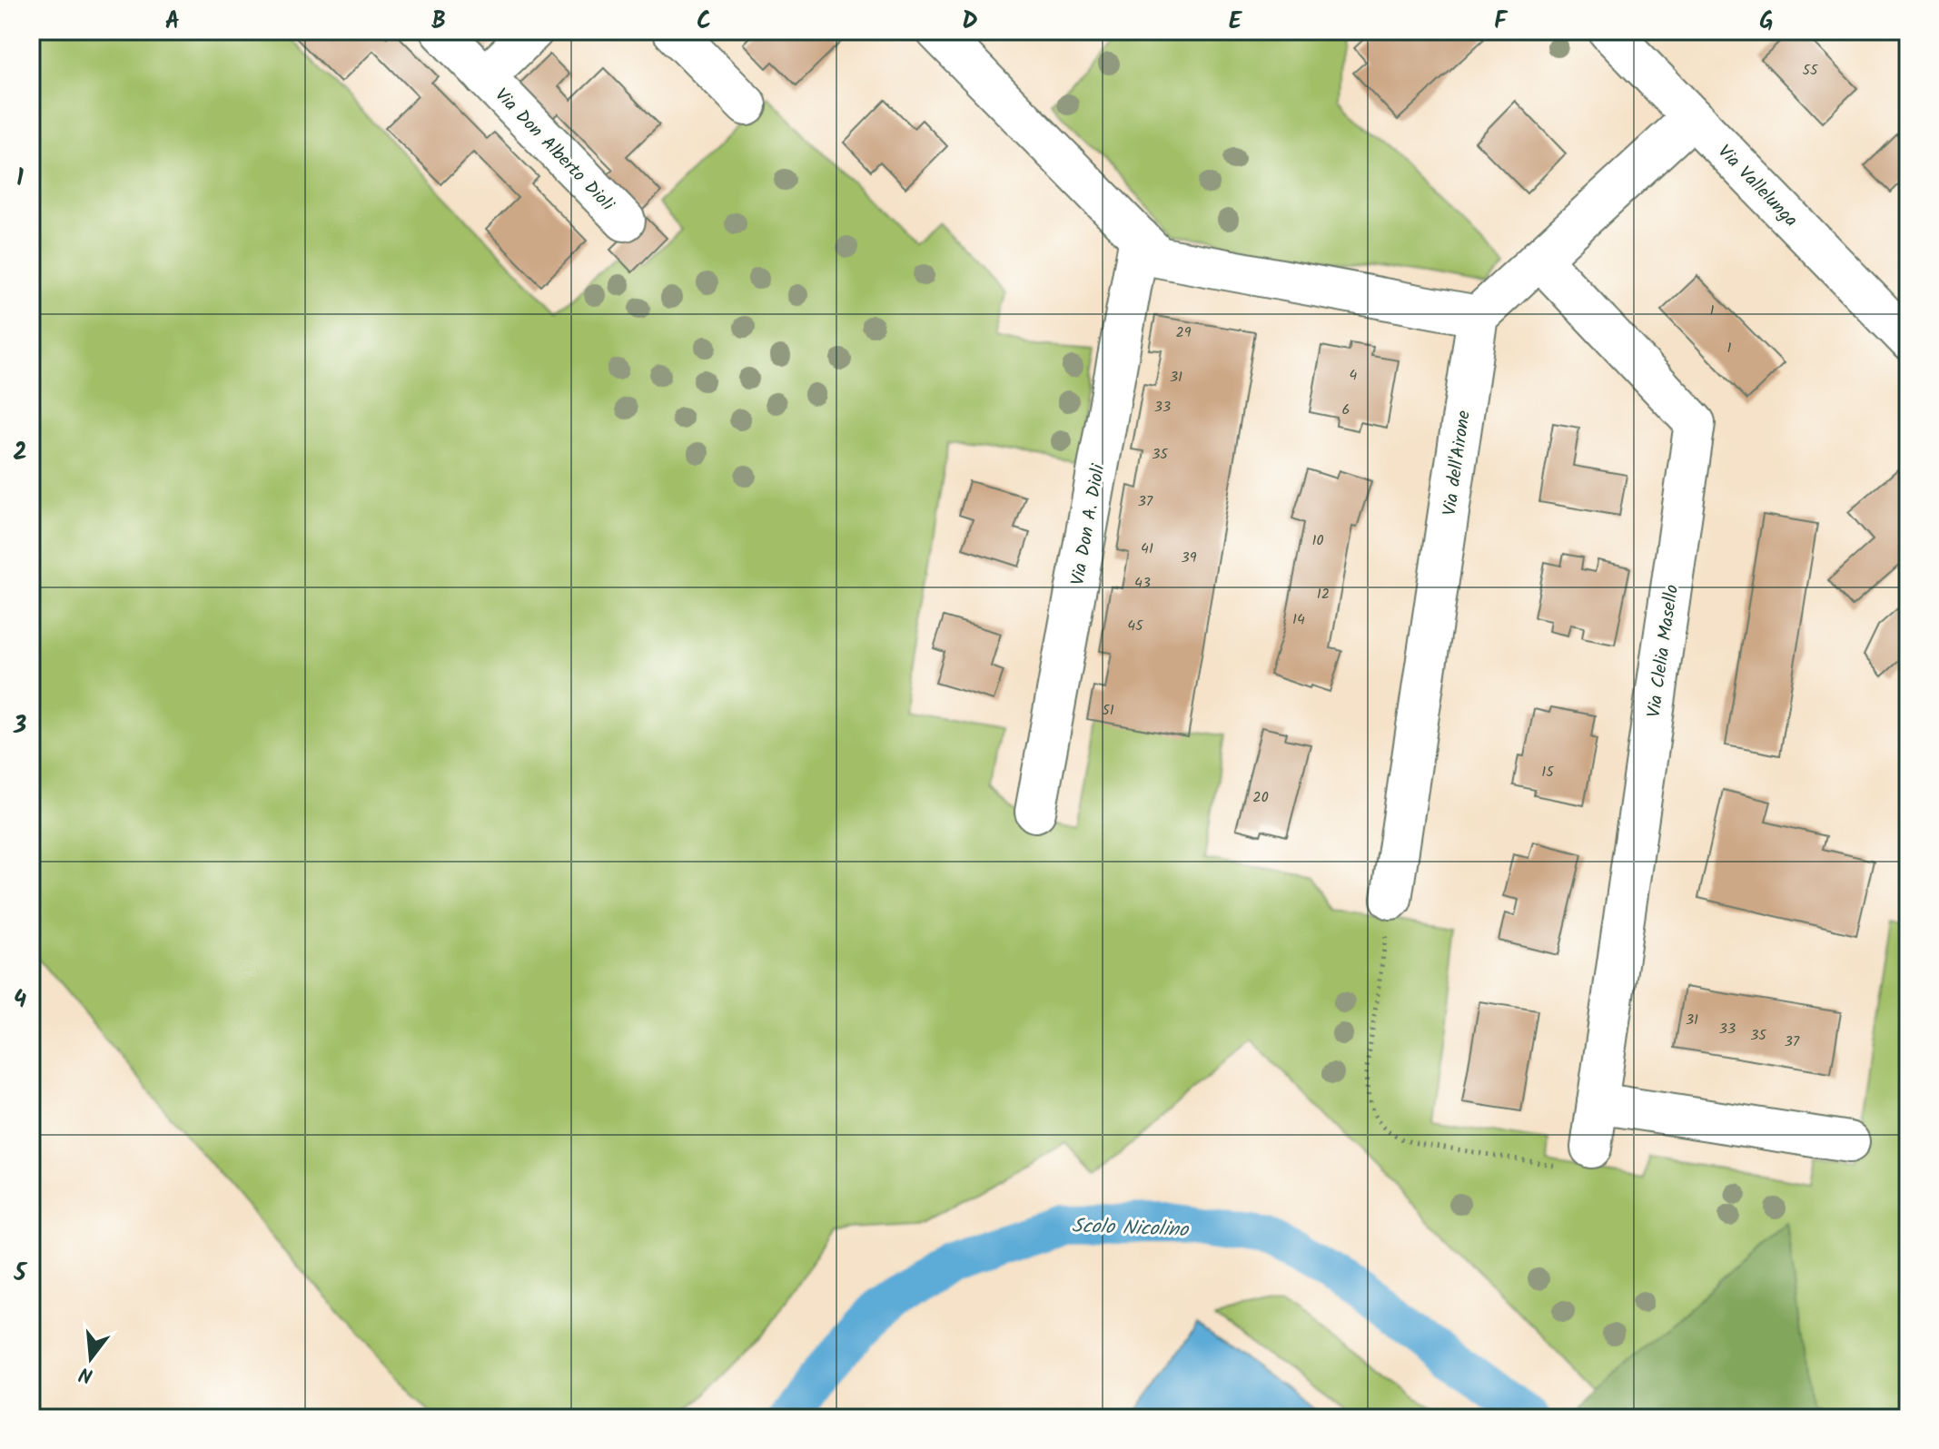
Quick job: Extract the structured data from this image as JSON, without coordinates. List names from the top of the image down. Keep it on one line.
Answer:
{"streets":{"street":["Via Don Alberto Dioli","Via Vallelunga","Via dell'Airone","Via Don A. Dioli","Via Clelia Masello"]},"water":["Scolo Nicolino"],"house_numbers":["55","1","29","1","4","31","33","6","35","37","10","41","39","43","12","14","45","51","15","20","31","33","35","37"],"north":"bottom","grid":{"columns":["A","B","C","D","E","F","G"],"rows":["1","2","3","4","5"]}}
